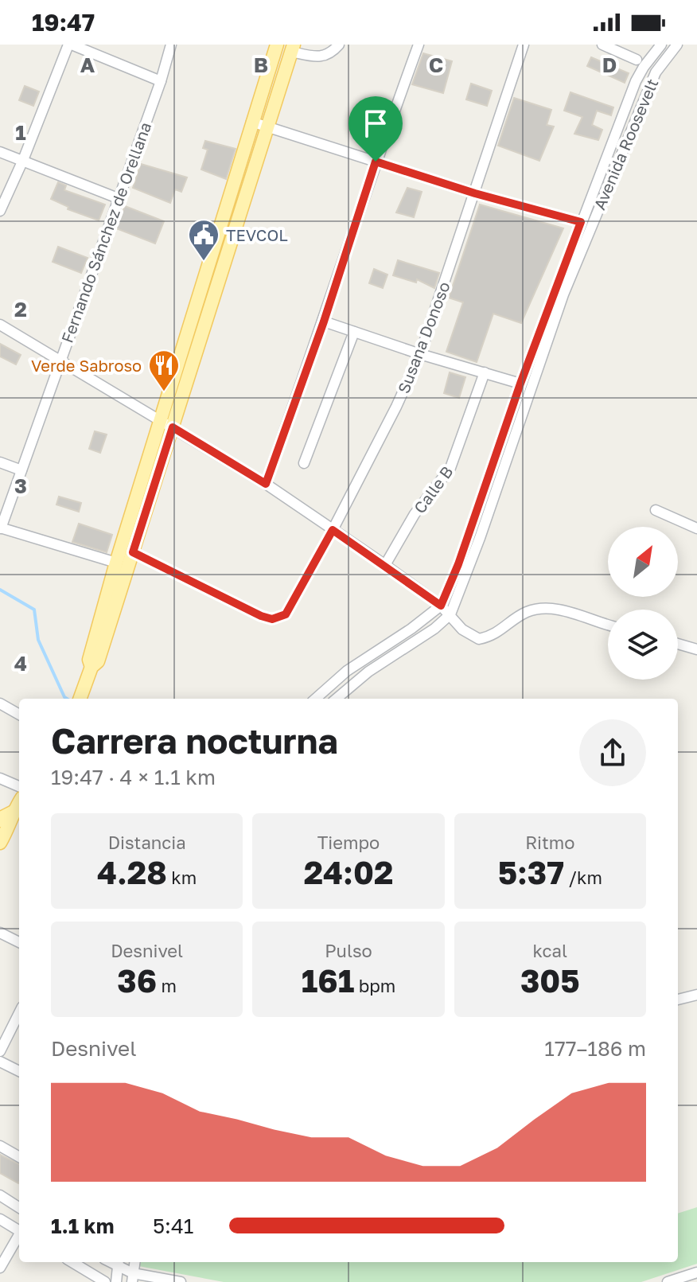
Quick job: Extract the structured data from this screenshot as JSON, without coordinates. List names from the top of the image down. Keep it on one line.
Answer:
{"streets":{"street":["Avenida Roosevelt","Fernando Sánchez de Orellana","Susana Donoso","Calle B"]},"places":{"public building":["TEVCOL"],"restaurant":["Verde Sabroso"]},"north":"top right","page":{"status":"19:47","heading":["Carrera nocturna","19:47 · 4 × 1.1 km"],"stats":[["Distancia","4.28 km"],["Tiempo","24:02"],["Ritmo","5:37 /km"],["Desnivel","36 m"],["Pulso","161 bpm"],["kcal","305"]],"chart":["Desnivel","177–186 m"],"list":[{"name":"1.1 km","note":"5:41"}]},"grid":{"columns":["A","B","C","D"],"rows":["1","2","3","4"]}}
